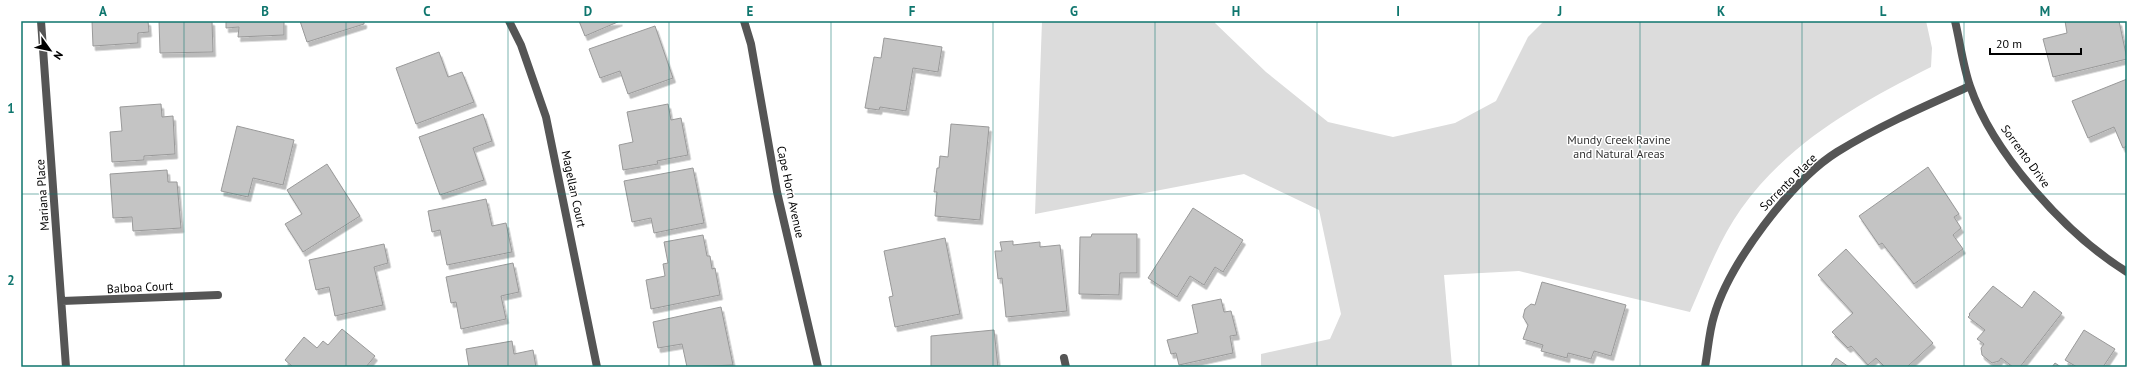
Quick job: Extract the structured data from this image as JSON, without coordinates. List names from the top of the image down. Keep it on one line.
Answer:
{"streets":{"street":["Sorrento Drive","Sorrento Place","Magellan Court","Cape Horn Avenue","Mariana Place","Balboa Court"]},"crossings":[["Sorrento Drive","Sorrento Place"],["Mariana Place","Balboa Court"]],"parks":["Mundy Creek Ravine and Natural Areas"],"scale_bar":"20 m","north":"bottom right","grid":{"columns":["A","B","C","D","E","F","G","H","I","J","K","L","M"],"rows":["1","2"]}}
